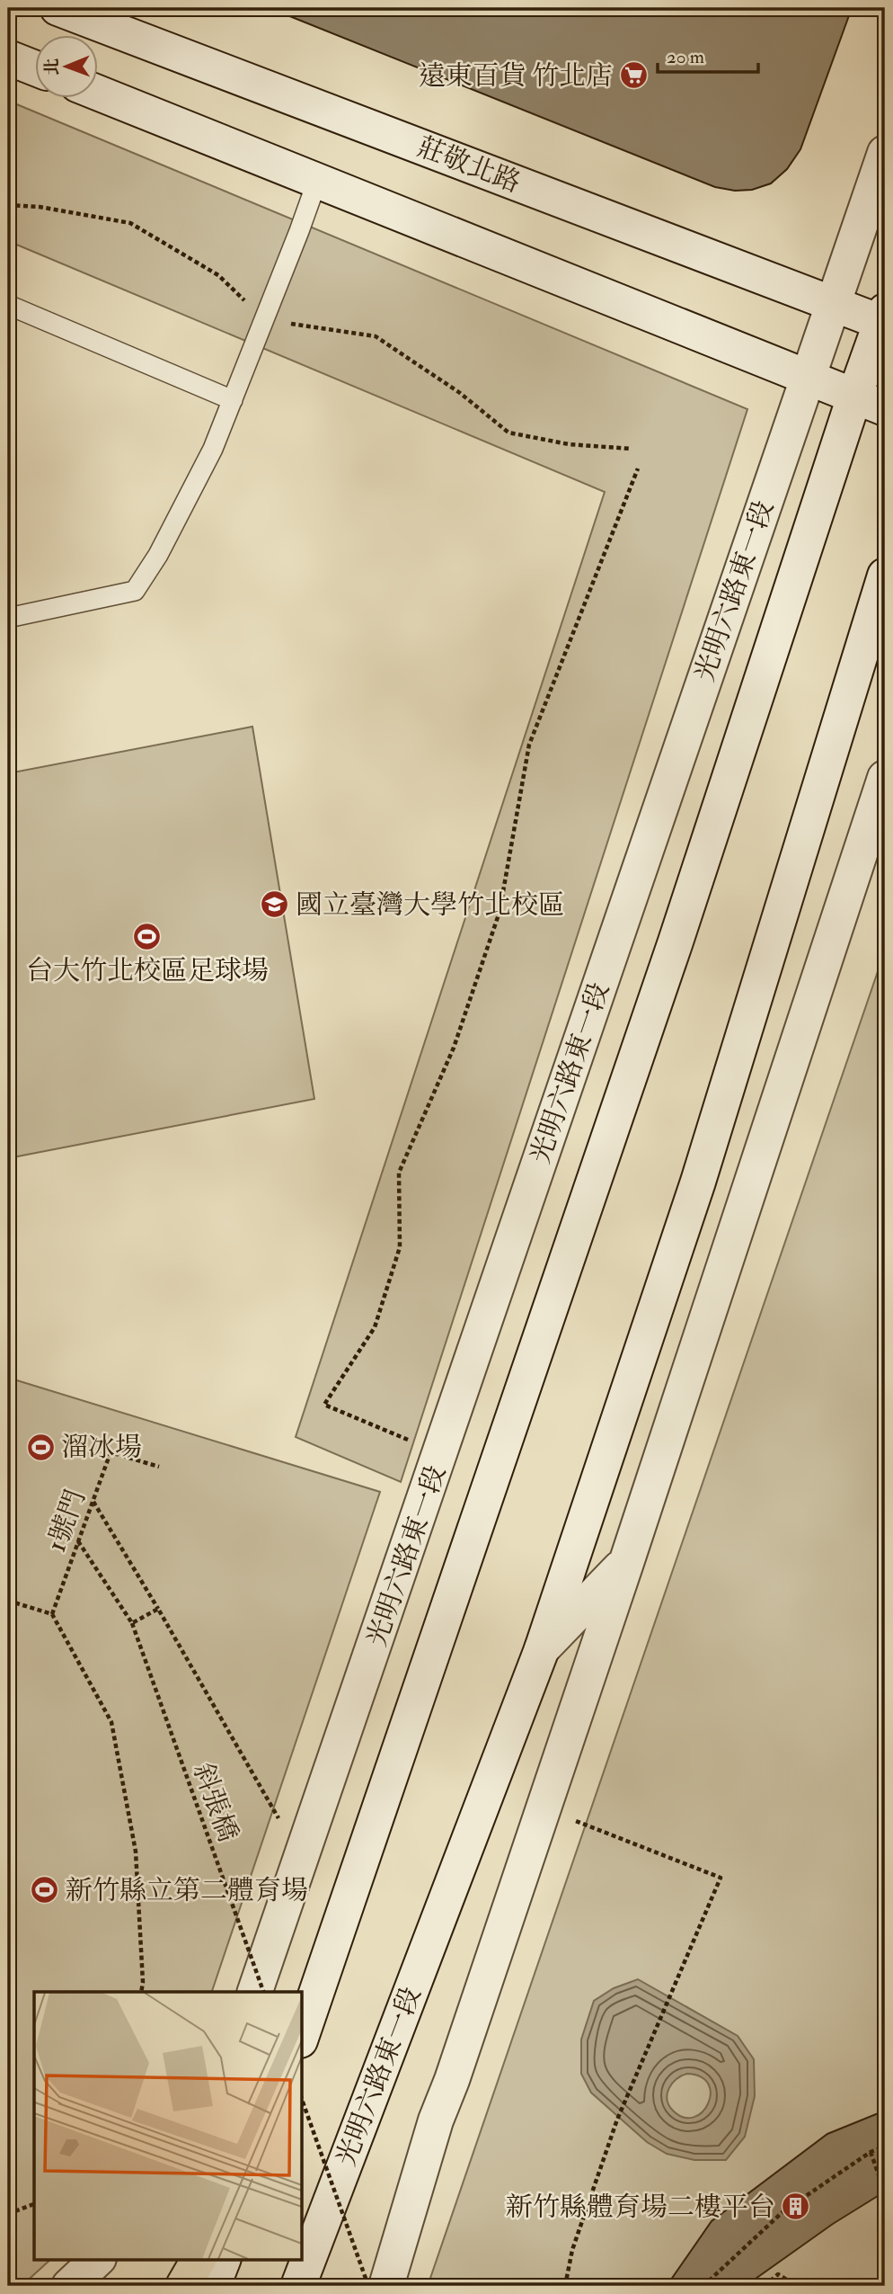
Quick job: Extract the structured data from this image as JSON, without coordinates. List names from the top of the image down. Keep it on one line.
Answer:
{"streets":{"street":["莊敬北路","光明六路東一段"],"path":["1號門","斜張橋"]},"crossings":[["莊敬北路","光明六路東一段"],["1號門","斜張橋"]],"places":{"supermarket":["遠東百貨 竹北店"],"school or university":["國立臺灣大學竹北校區"],"sports":["台大竹北校區足球場","溜冰場","新竹縣立第二體育場"],"building":["新竹縣體育場二樓平台"]},"scale_bar":"20 m","north":"left"}
